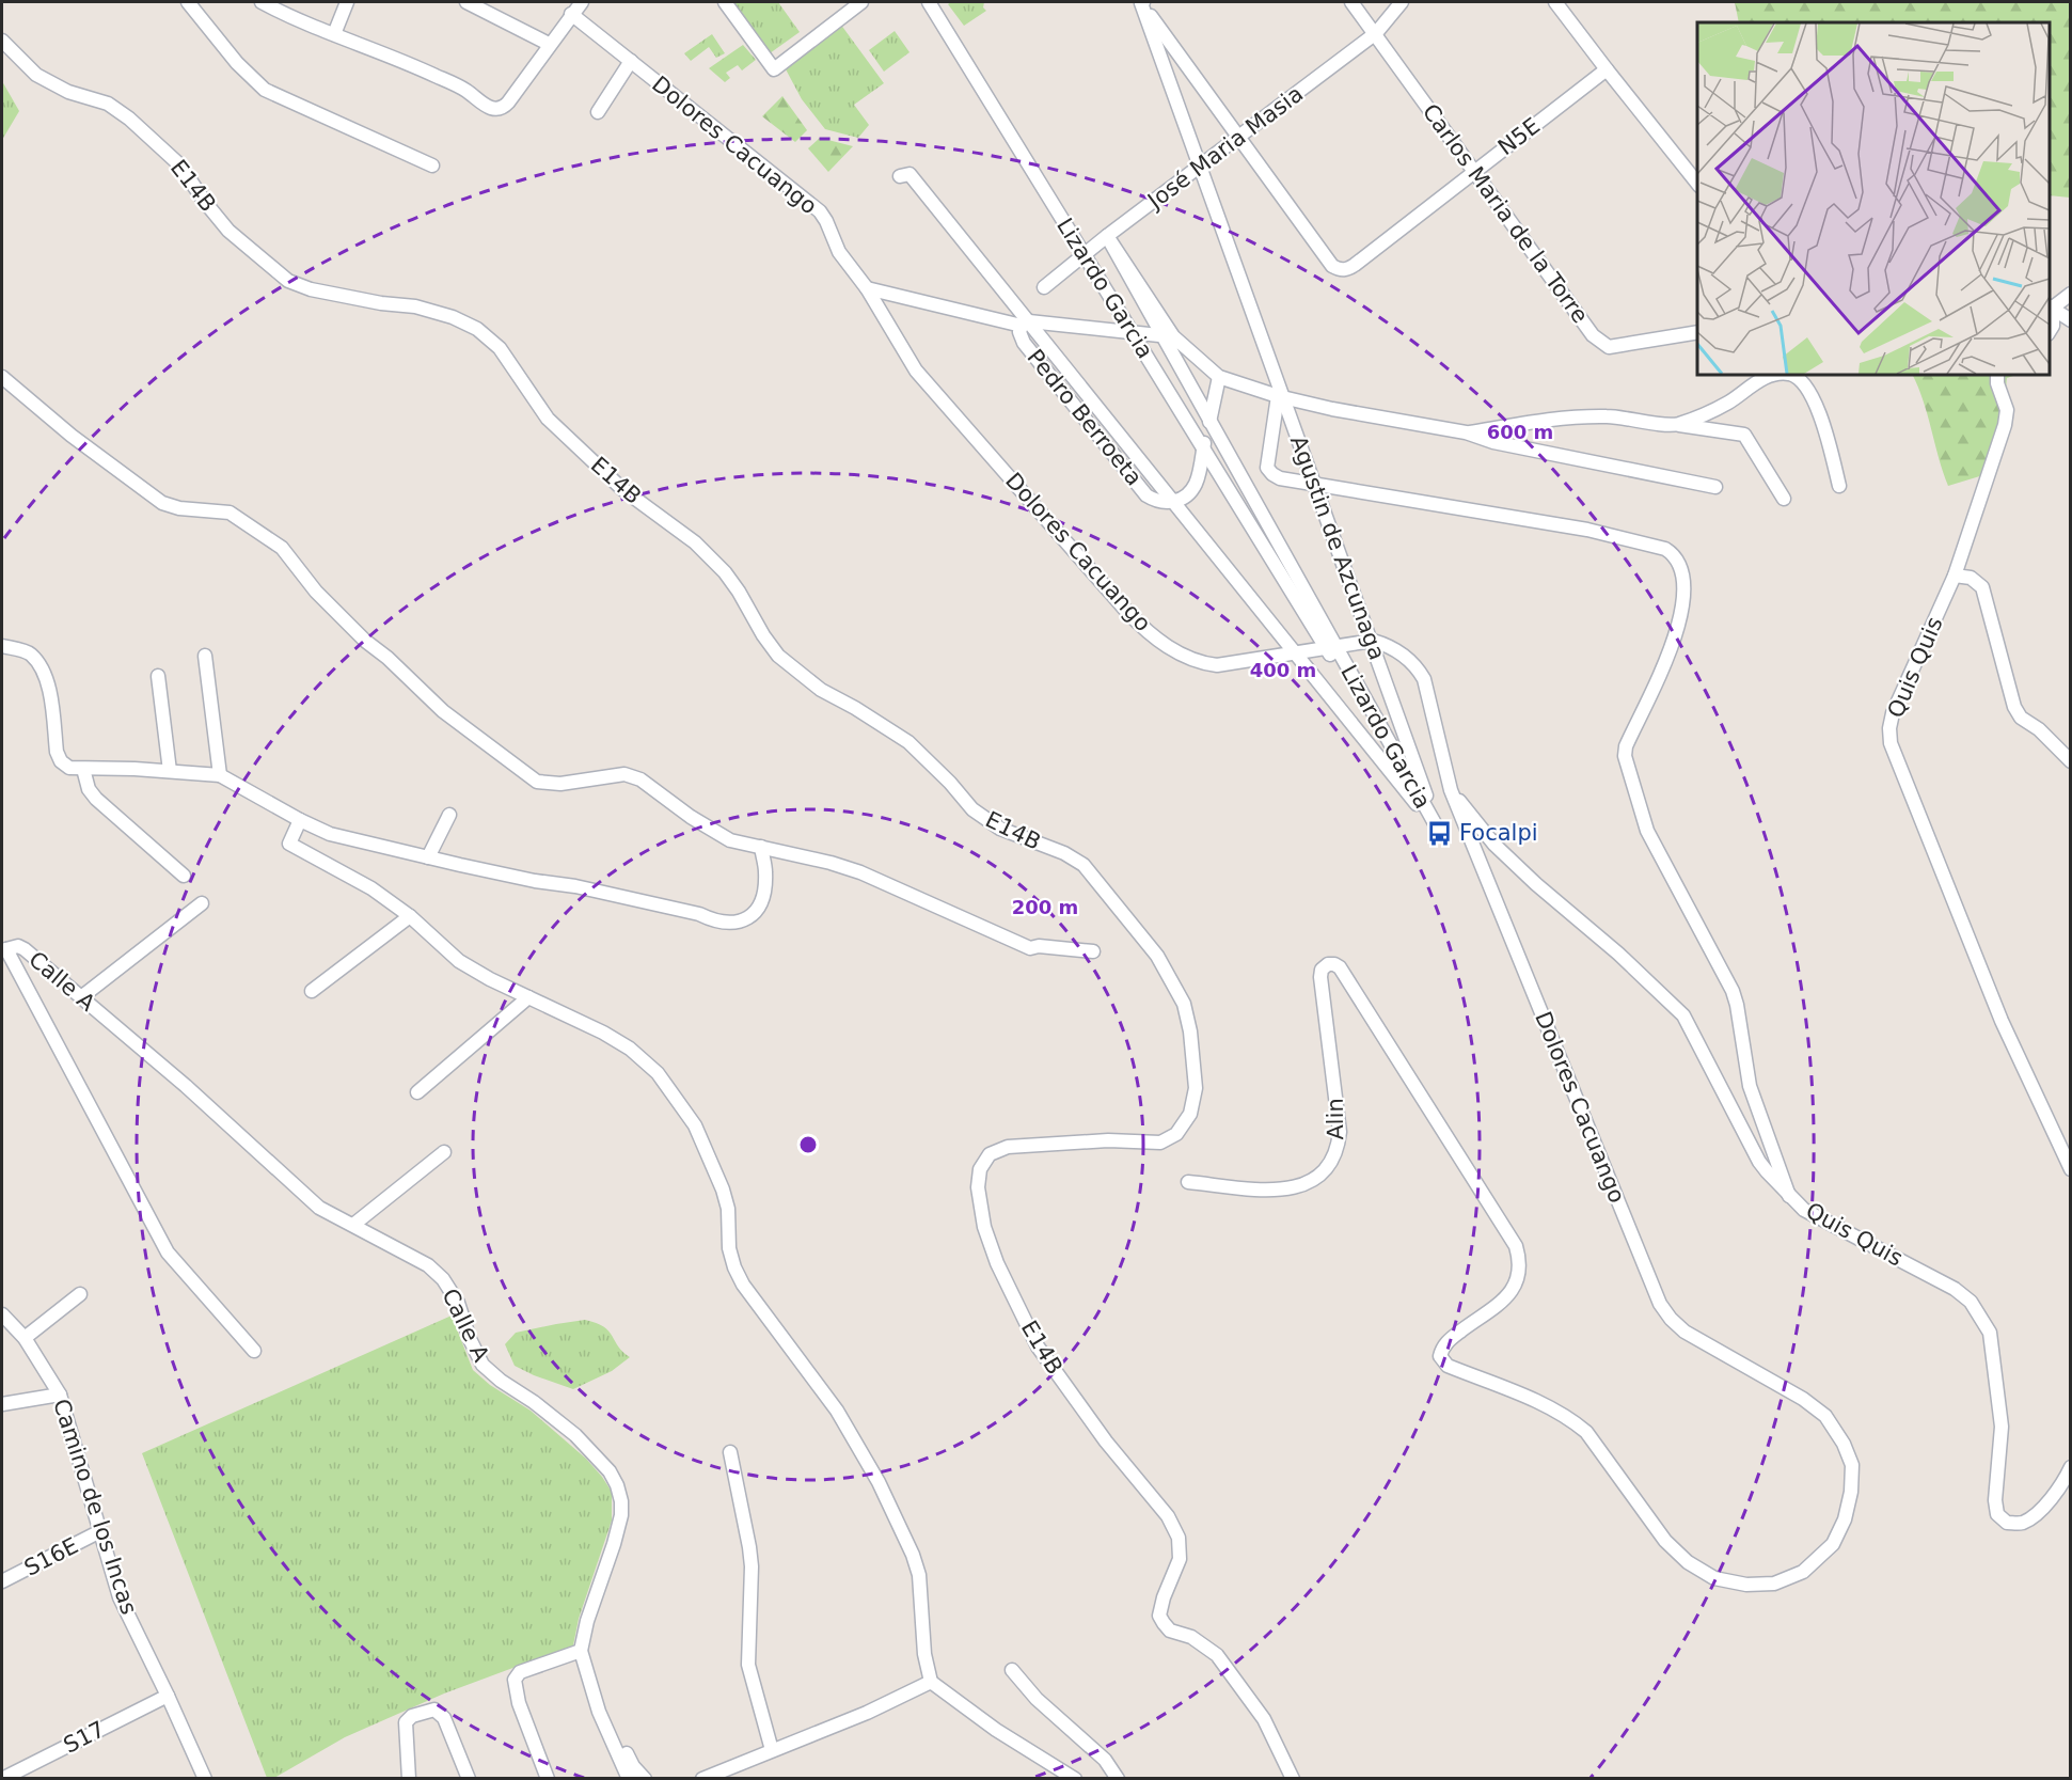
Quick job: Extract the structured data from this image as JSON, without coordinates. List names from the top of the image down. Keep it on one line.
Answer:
{"streets":{"street":["N5E","Dolores Cacuango","José Maria Masia","E14B","Carlos Maria de la Torre","Lizardo Garcia","Pedro Berroeta","Agustin de Azcunaga","Quis Quis","Calle A","Alin","Camino de los Incas","S16E","S17"]},"crossings":[["N5E","José Maria Masia"],["N5E","Carlos Maria de la Torre"],["Dolores Cacuango","Lizardo Garcia"],["Dolores Cacuango","Pedro Berroeta"],["Dolores Cacuango","Agustin de Azcunaga"],["Dolores Cacuango","Quis Quis"],["Dolores Cacuango","Alin"],["José Maria Masia","Carlos Maria de la Torre"],["José Maria Masia","Lizardo Garcia"],["José Maria Masia","Agustin de Azcunaga"],["Lizardo Garcia","Pedro Berroeta"],["Lizardo Garcia","Agustin de Azcunaga"],["Camino de los Incas","S16E"],["Camino de los Incas","S17"]],"places":{"bus stop":["Focalpi"]},"rings":["600 m","400 m","200 m"]}
